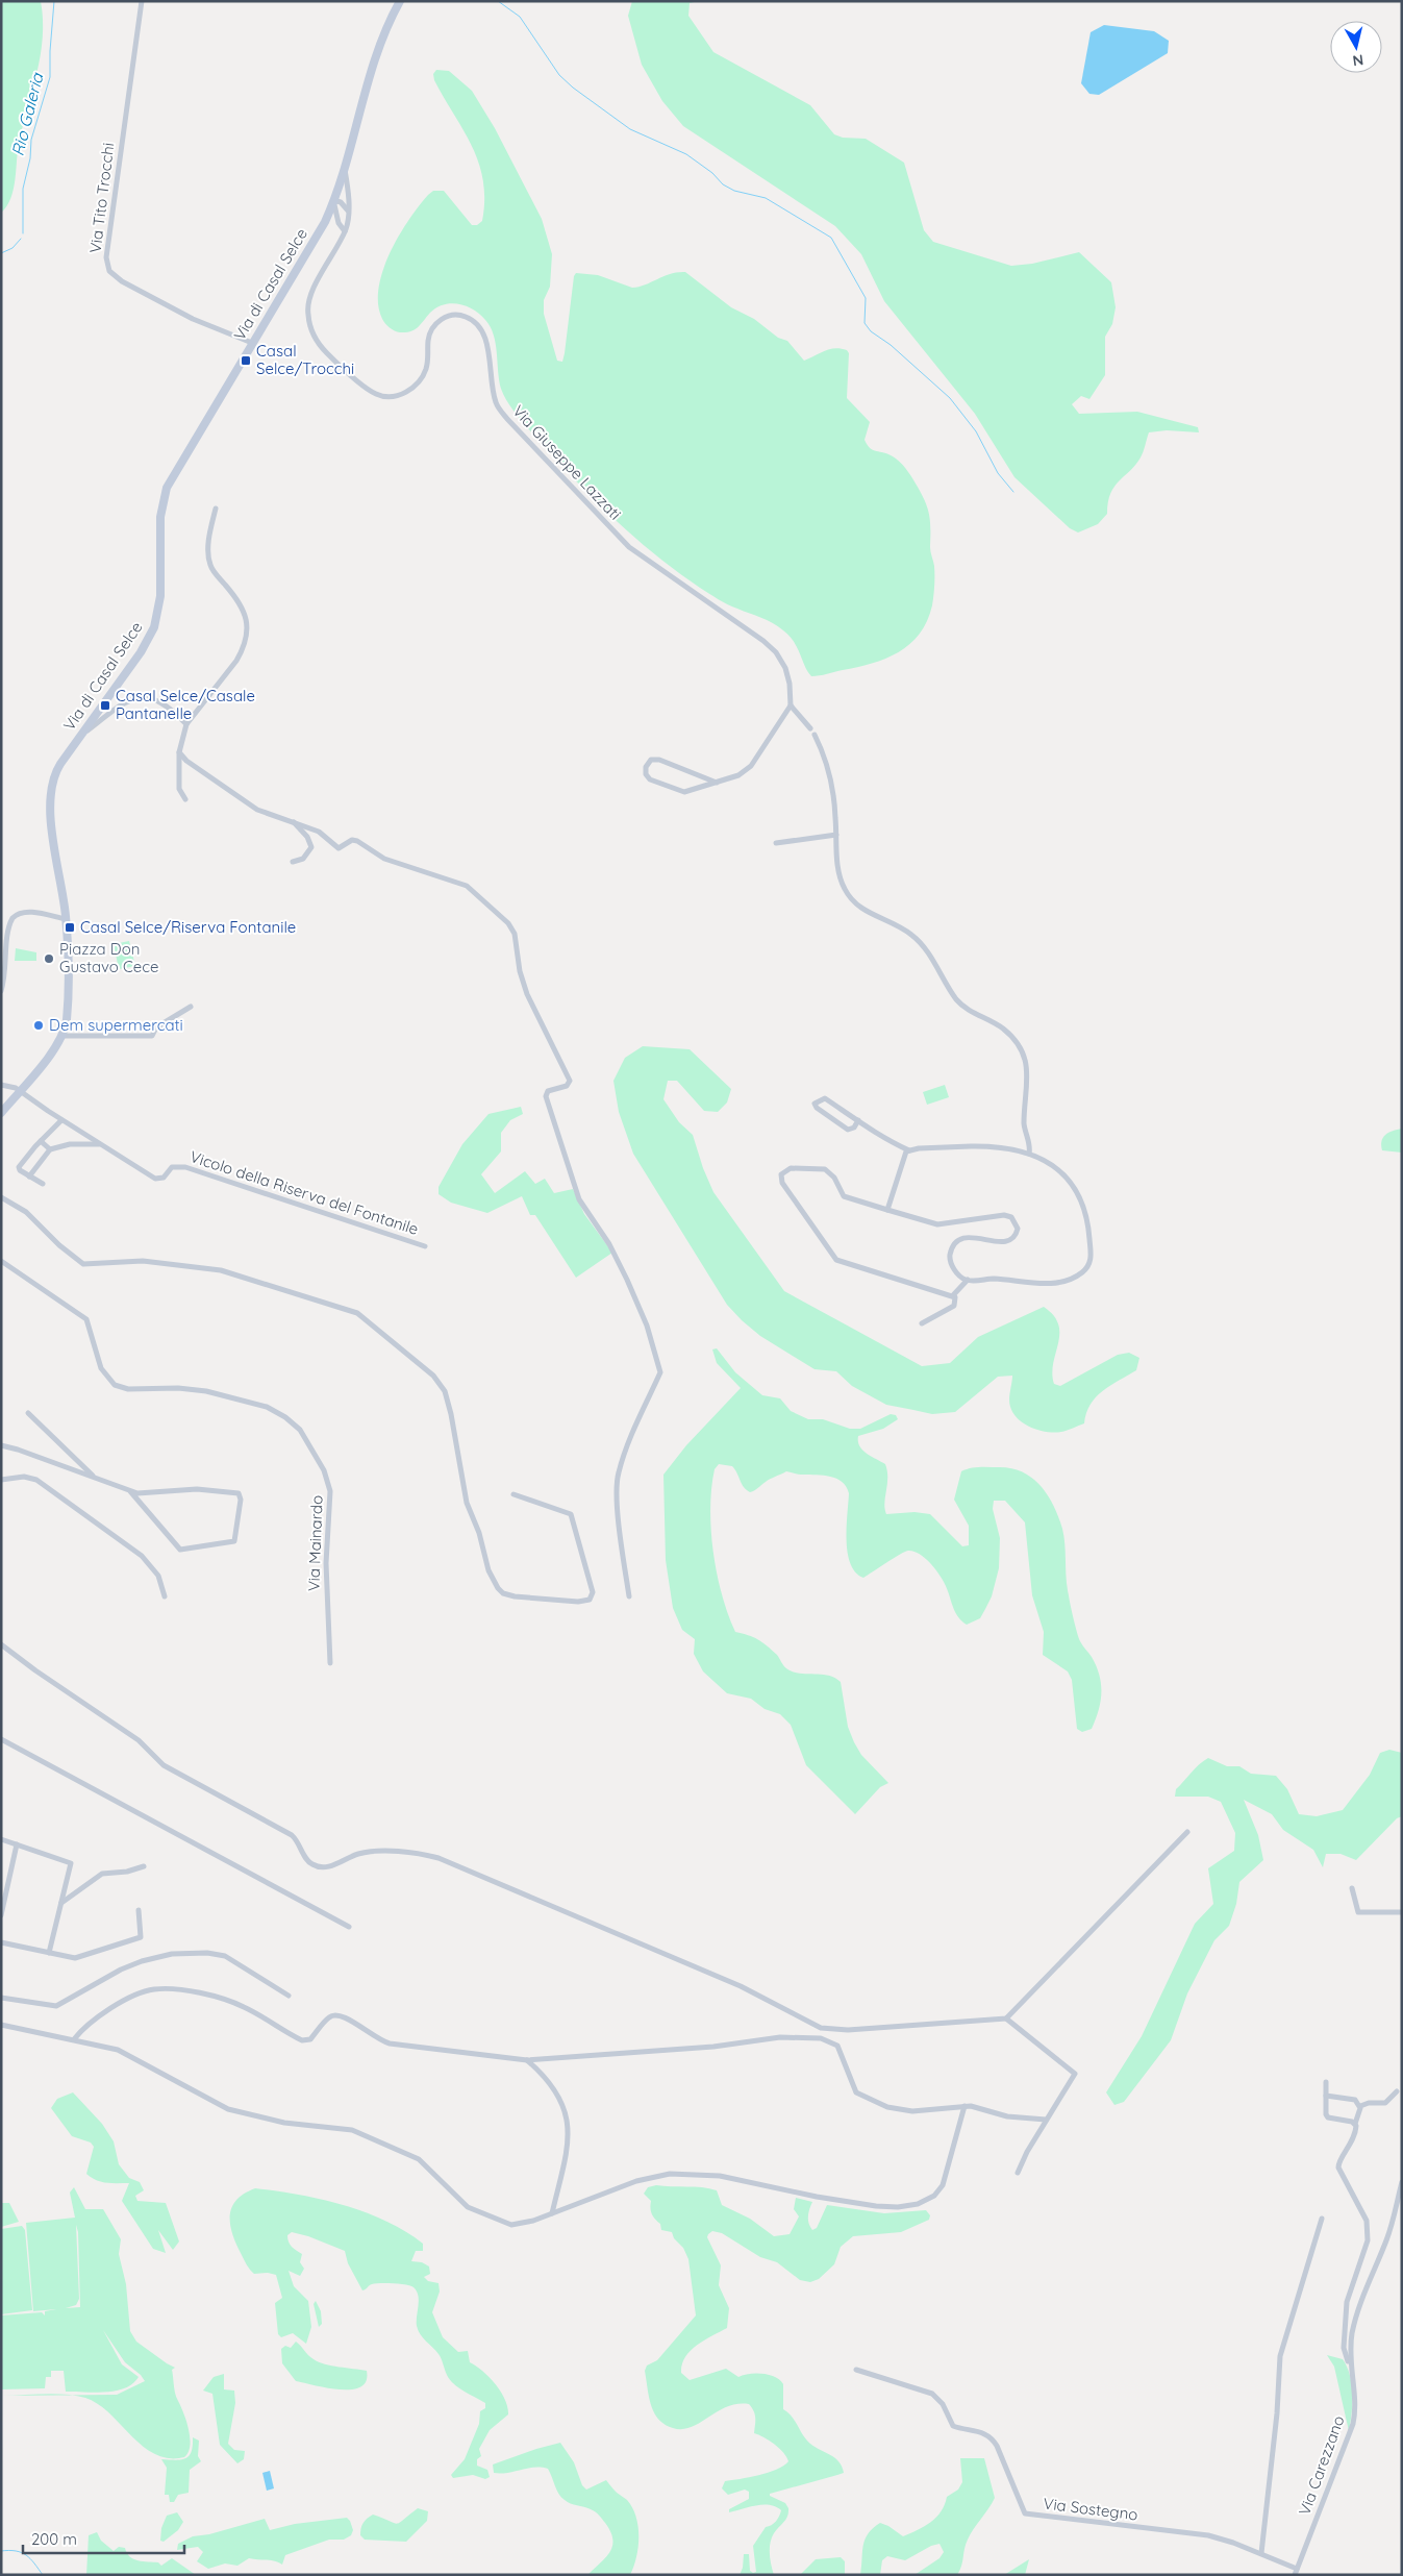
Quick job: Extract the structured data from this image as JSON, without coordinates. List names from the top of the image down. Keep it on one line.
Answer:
{"streets":{"main road":["Via di Casal Selce"],"street":["Via Tito Trocchi","Via Giuseppe Lazzati","Vicolo della Riserva del Fontanile","Via Mainardo","Via Carezzano","Via Sostegno"]},"crossings":[["Via Tito Trocchi","Via di Casal Selce"],["Via di Casal Selce","Via Giuseppe Lazzati"],["Via di Casal Selce","Vicolo della Riserva del Fontanile"],["Via Carezzano","Via Sostegno"]],"water":["Rio Galeria"],"places":{"transit":["Casal Selce/Trocchi","Casal Selce/Casale Pantanelle","Casal Selce/Riserva Fontanile"],"other":["Piazza Don Gustavo Cece","Dem supermercati"]},"scale_bar":"200 m","north":"bottom"}
